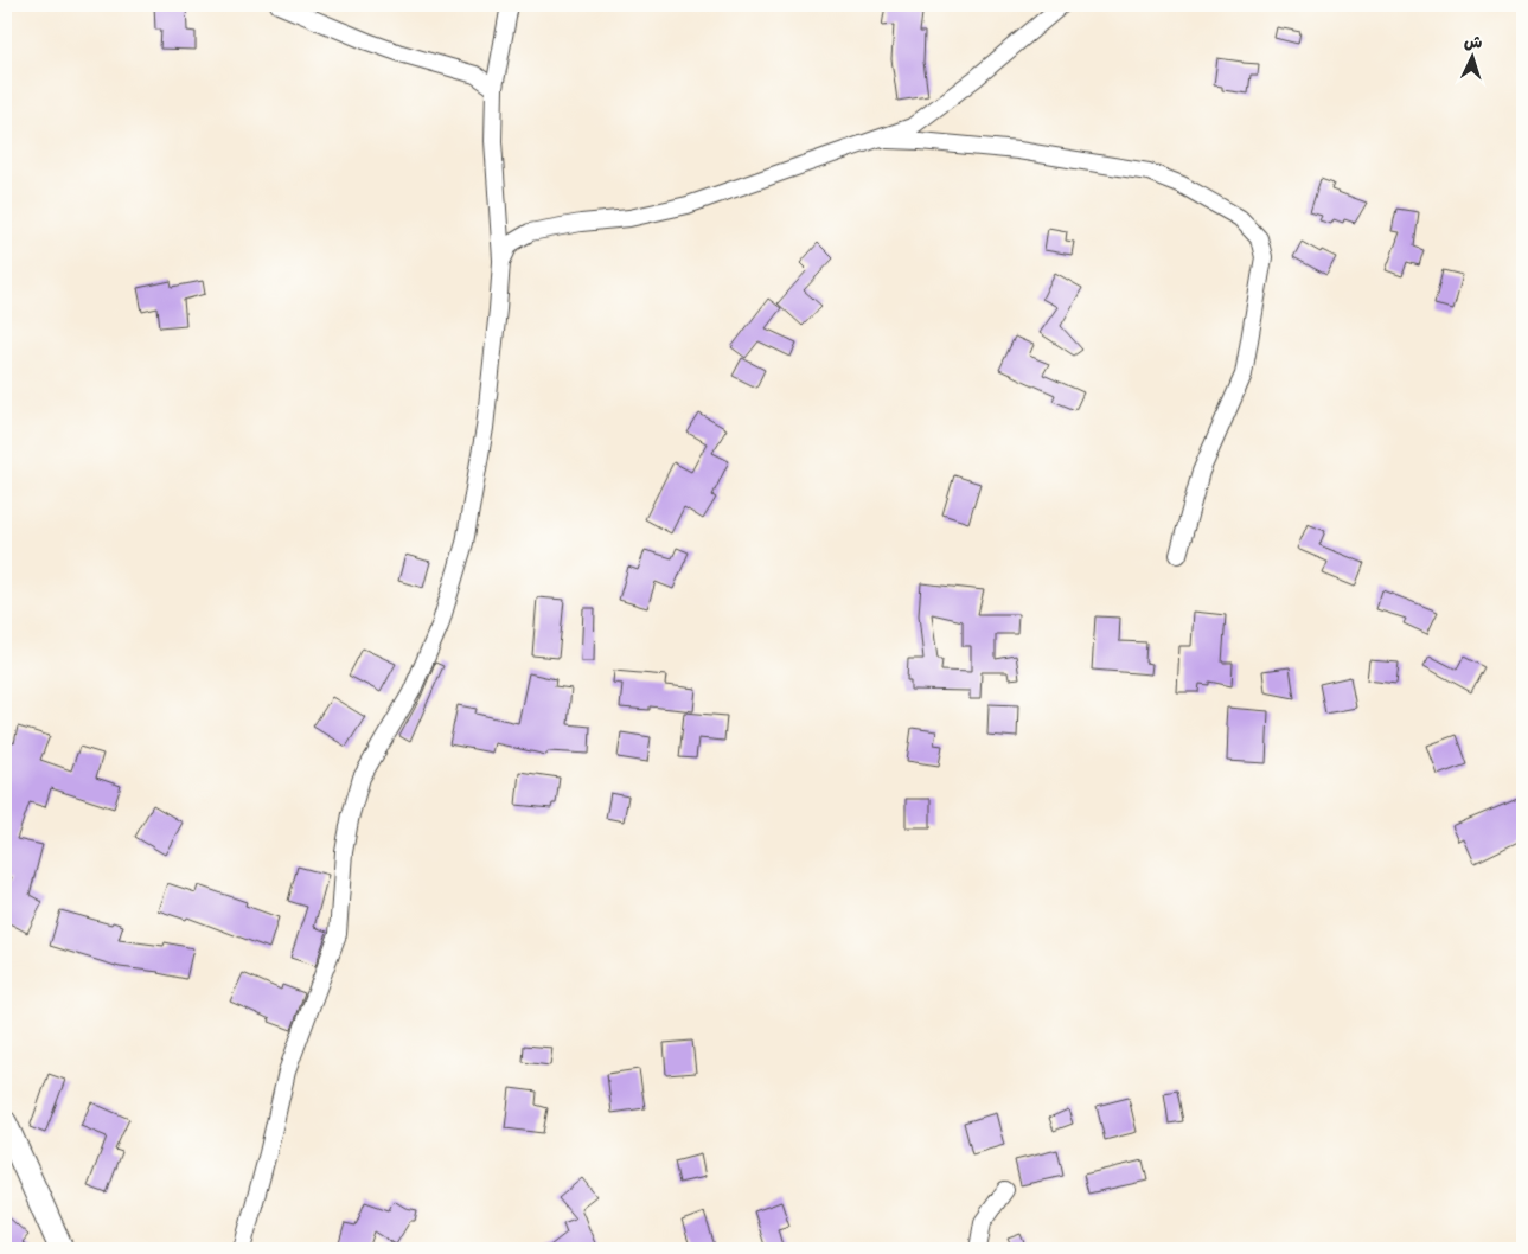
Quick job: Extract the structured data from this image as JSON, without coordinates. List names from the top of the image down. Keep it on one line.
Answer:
{"north":"top"}
